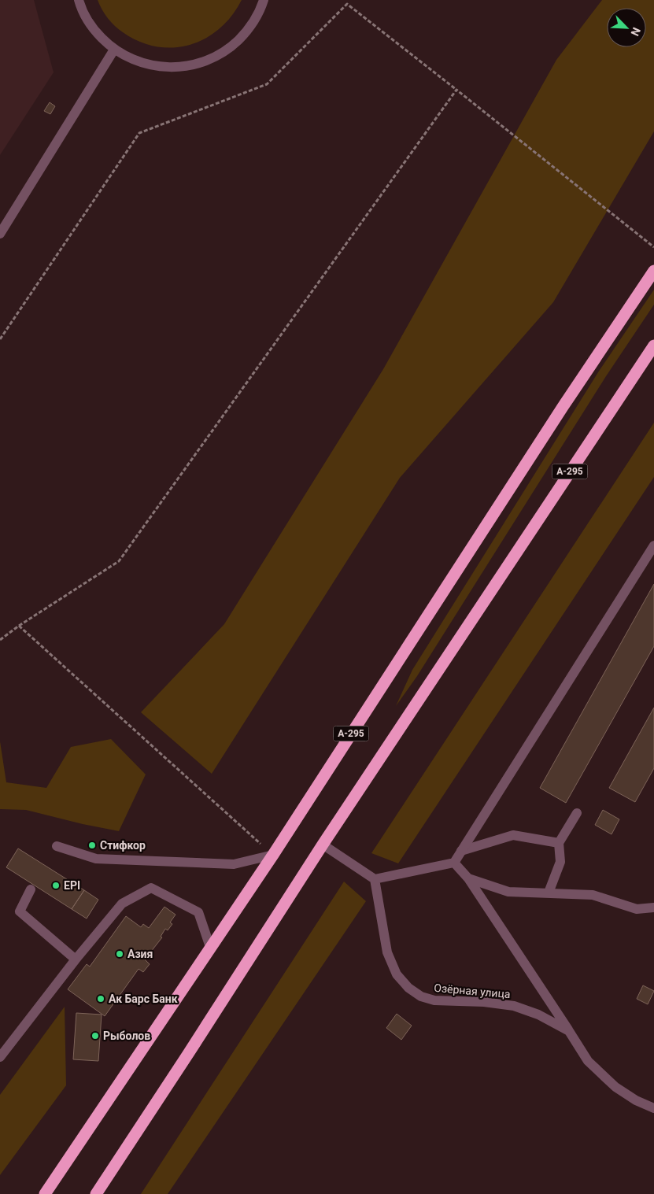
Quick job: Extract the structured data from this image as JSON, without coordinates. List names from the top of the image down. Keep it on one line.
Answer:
{"streets":{"highway":["А-295"],"street":["Озёрная улица"]},"places":["Стифкор","EPI","Азия","Ак Барс Банк","Рыболов"],"north":"bottom right"}
